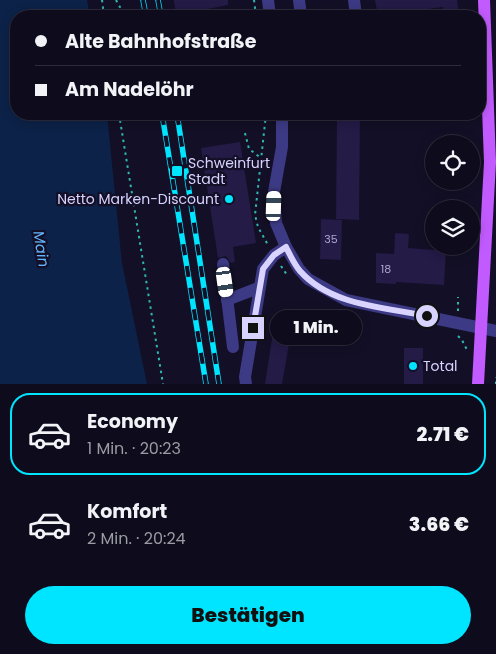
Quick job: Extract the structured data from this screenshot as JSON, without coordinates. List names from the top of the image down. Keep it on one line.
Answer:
{"water":["Main"],"places":{"transit":["Schweinfurt Stadt"],"other":["Netto Marken-Discount","Total"]},"house_numbers":["35","18"],"page":{"banner":["Alte Bahnhofstraße","Am Nadelöhr"],"bubble":"1 Min.","list":[{"name":"Economy","note":"1 Min. · 20:23","value":"2.71 €"},{"name":"Komfort","note":"2 Min. · 20:24","value":"3.66 €"}],"buttons":"Bestätigen"}}
